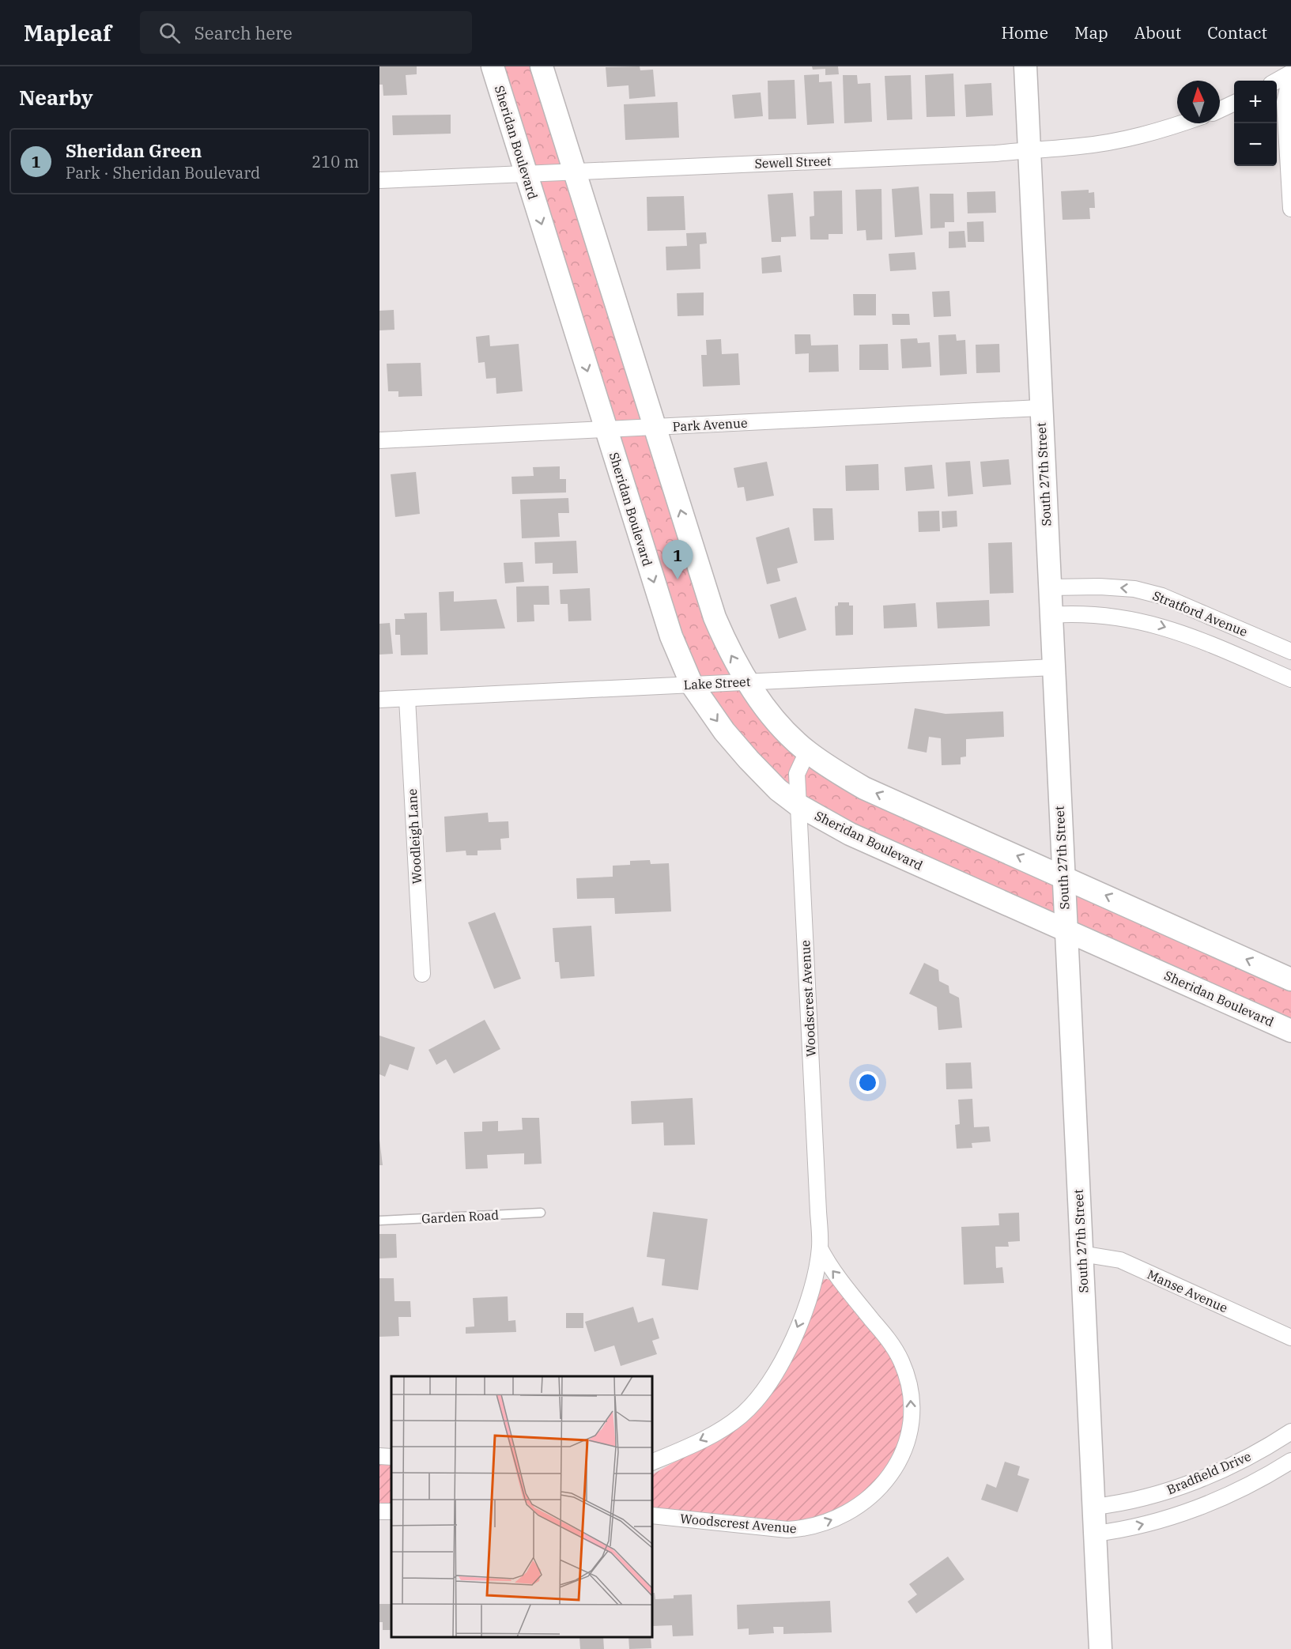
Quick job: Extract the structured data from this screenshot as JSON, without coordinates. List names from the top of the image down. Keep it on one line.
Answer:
{"streets":{"main road":["Sheridan Boulevard","South 27th Street"],"street":["Sewell Street","Park Avenue","Stratford Avenue","Lake Street","Woodleigh Lane","Woodscrest Avenue","Manse Avenue","Bradfield Drive"],"lane":["Garden Road"]},"crossings":[["Sheridan Boulevard","Sewell Street"],["Sheridan Boulevard","Park Avenue"],["Sheridan Boulevard","South 27th Street"],["Sheridan Boulevard","Lake Street"],["Sheridan Boulevard","Woodscrest Avenue"],["Sewell Street","South 27th Street"],["Park Avenue","South 27th Street"],["South 27th Street","Stratford Avenue"],["South 27th Street","Lake Street"],["South 27th Street","Manse Avenue"],["South 27th Street","Bradfield Drive"],["Lake Street","Woodleigh Lane"]],"north":"top","page":{"header":"Mapleaf","search":"Search here","nav":["Home","Map","About","Contact"],"heading":"Nearby","map_buttons":["+","−"],"list":[{"mark":"1","name":"Sheridan Green","note":"Park · Sheridan Boulevard","value":"210 m"}],"pins":"1"}}
